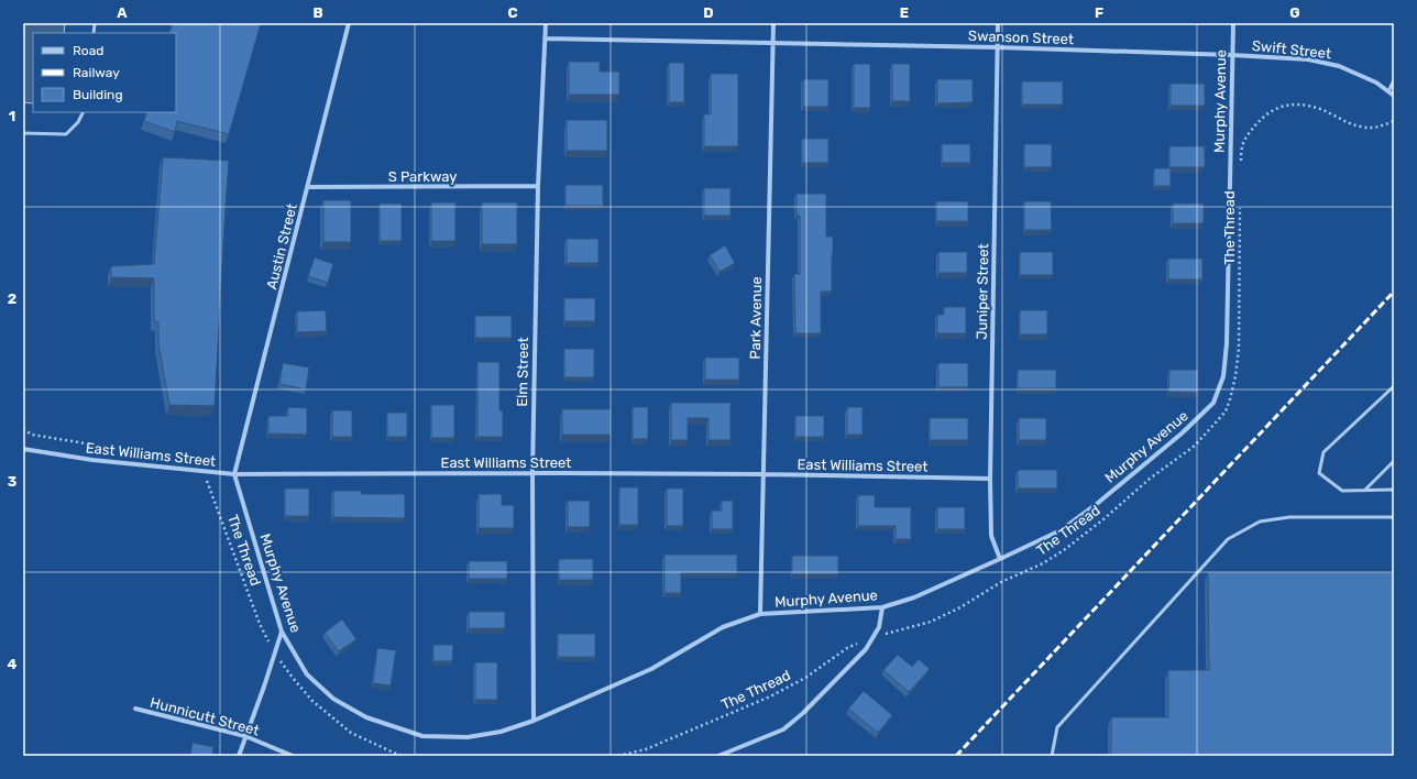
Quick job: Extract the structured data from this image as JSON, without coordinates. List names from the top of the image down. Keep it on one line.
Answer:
{"streets":{"street":["Swanson Street","Swift Street","Murphy Avenue","S Parkway","Austin Street","Juniper Street","Park Avenue","Elm Street","East Williams Street","Hunnicutt Street"],"path":["The Thread"]},"crossings":[["Swanson Street","Swift Street"],["Swanson Street","Murphy Avenue"],["Swanson Street","Juniper Street"],["Swanson Street","Park Avenue"],["Swanson Street","Elm Street"],["Swift Street","Murphy Avenue"],["Murphy Avenue","Austin Street"],["Murphy Avenue","Juniper Street"],["Murphy Avenue","Park Avenue"],["Murphy Avenue","Elm Street"],["Murphy Avenue","East Williams Street"],["S Parkway","Austin Street"],["S Parkway","Elm Street"],["The Thread","East Williams Street"],["Austin Street","East Williams Street"],["Juniper Street","East Williams Street"],["Park Avenue","East Williams Street"],["Elm Street","East Williams Street"]],"legend":["Road","Railway","Building"],"grid":{"columns":["A","B","C","D","E","F","G"],"rows":["1","2","3","4"]}}
